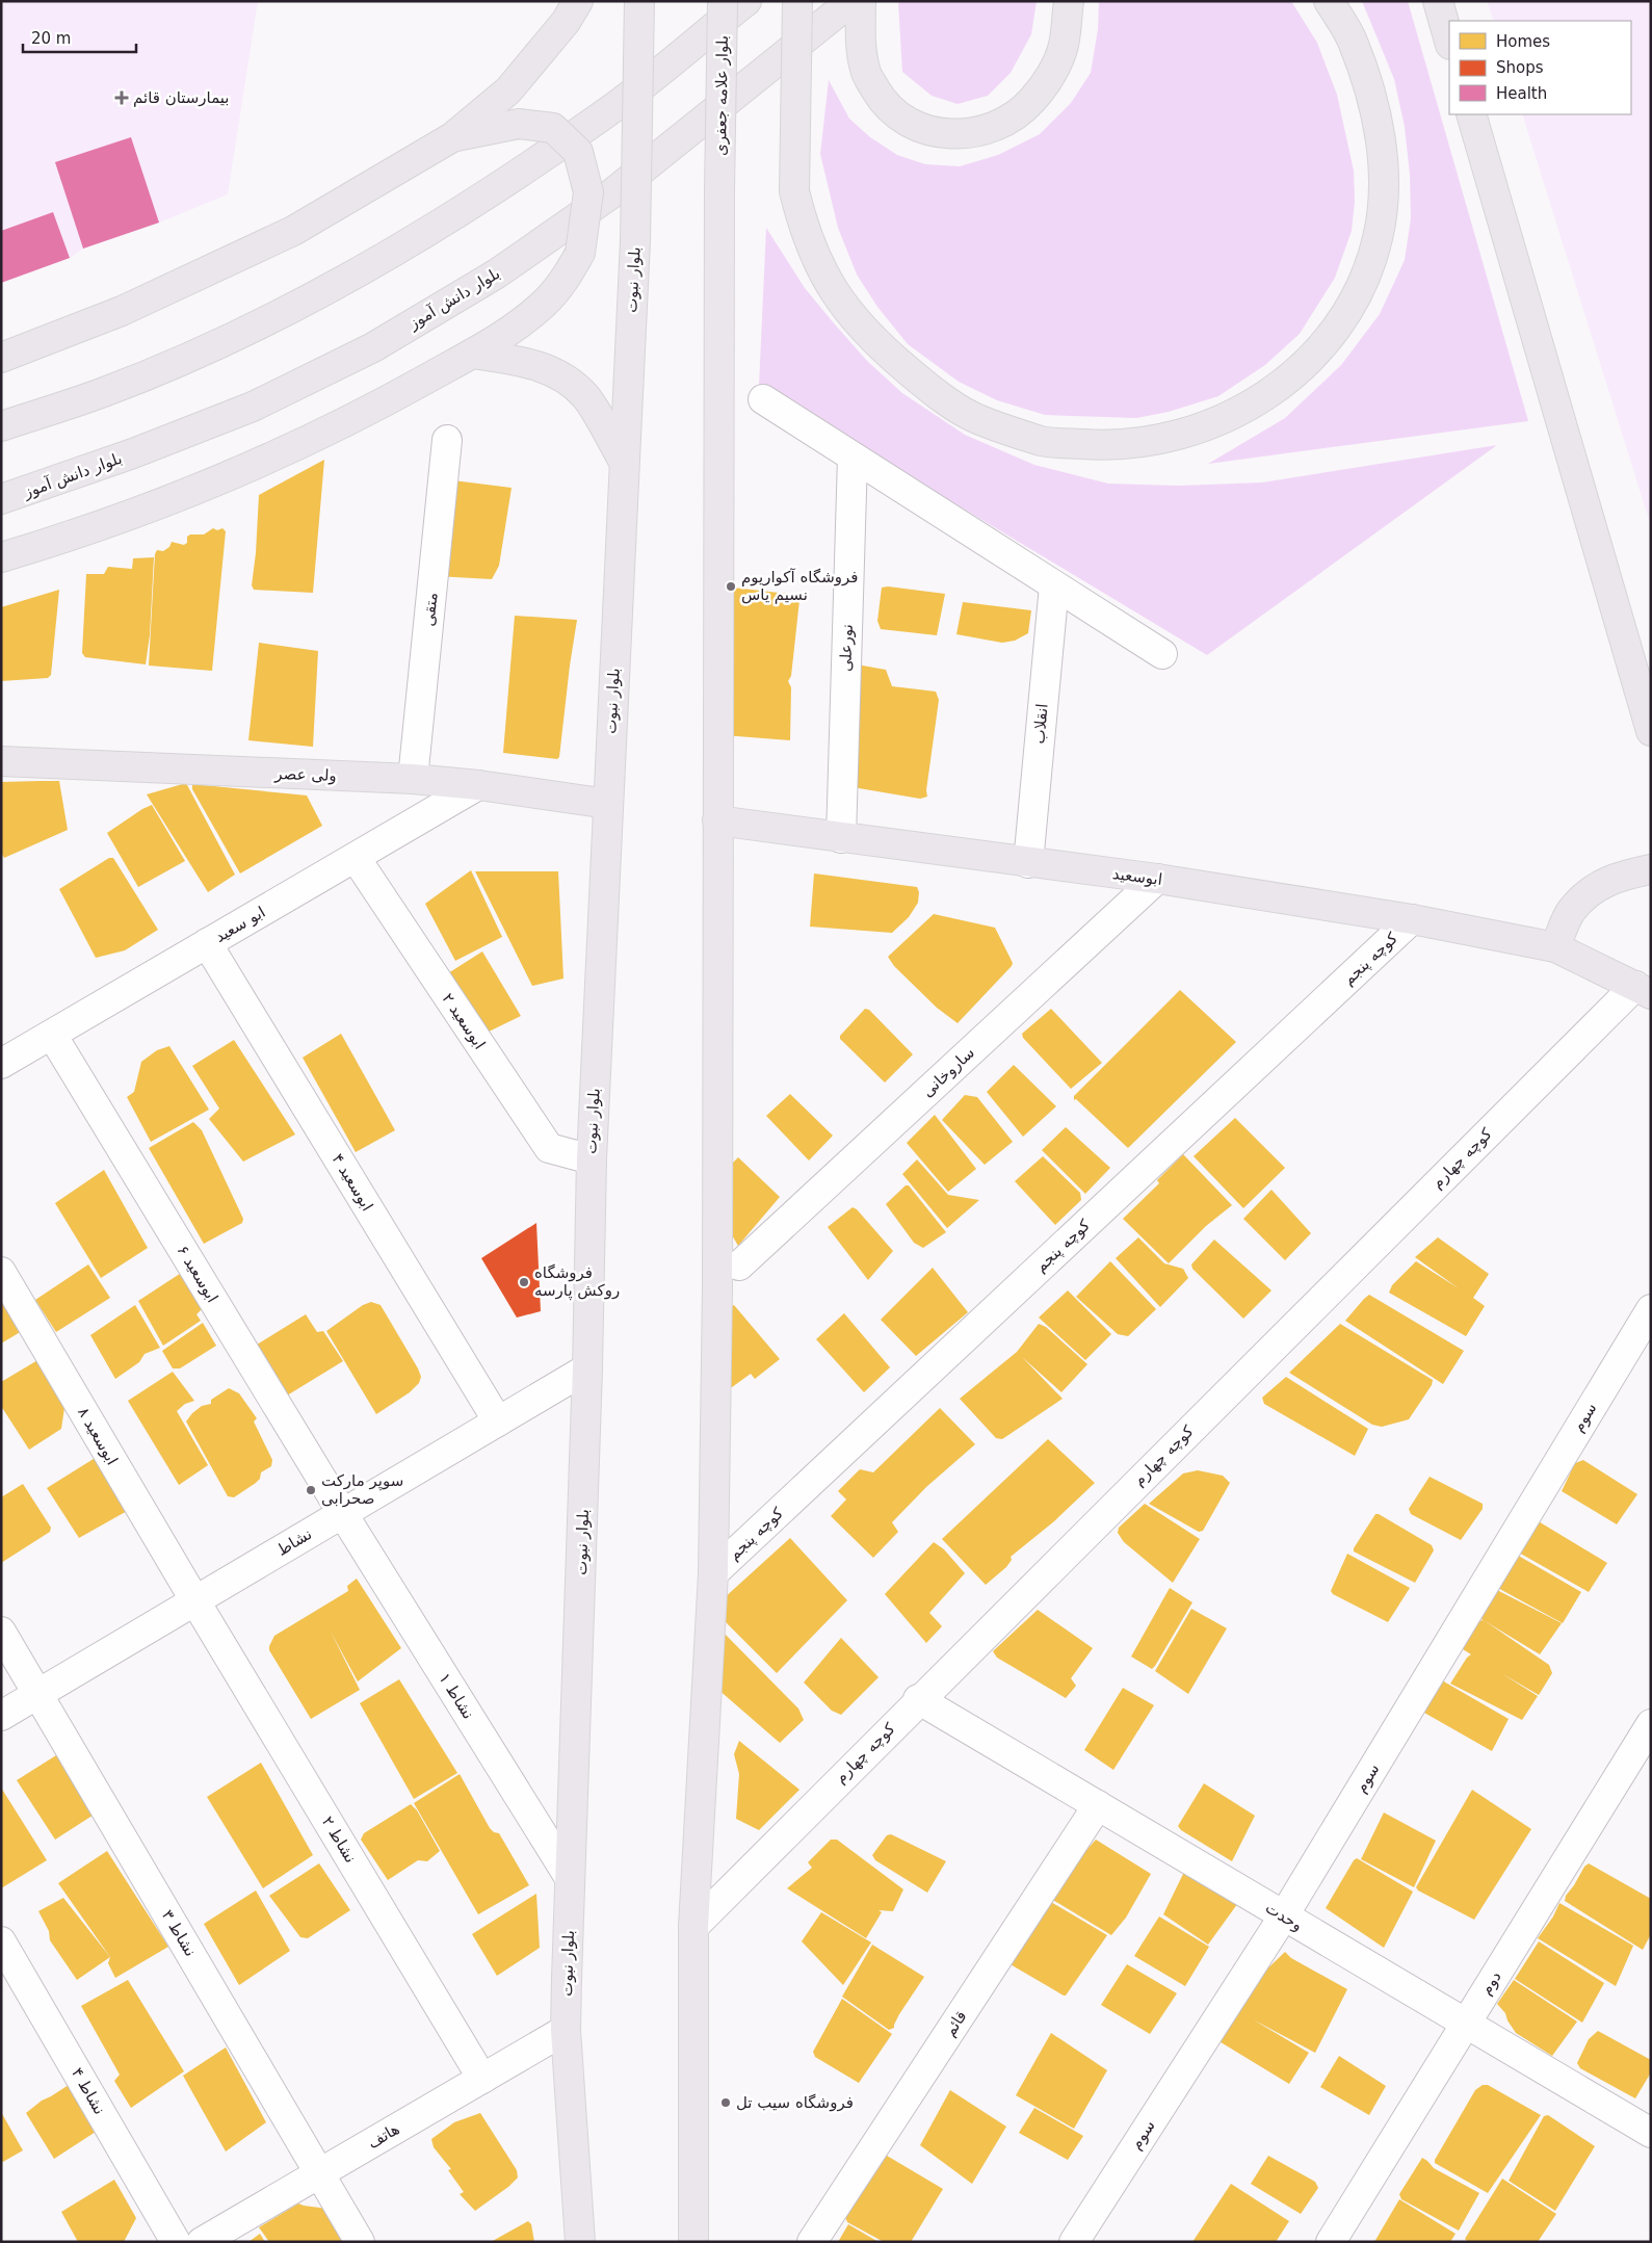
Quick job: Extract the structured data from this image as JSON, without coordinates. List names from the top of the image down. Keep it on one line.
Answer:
{"streets":{"main road":["بلوار علامه جعفری","بلوار نبوت","بلوار دانش آموز","ولی عصر","ابوسعید"],"street":["متقی","نورعلی","انقلاب","ابو سعید","کوچه پنجم","ابوسعید ۲","ساروخانی","کوچه چهارم","ابوسعید ۴","ابوسعید ۶","سوم","ابوسعید ۸","نشاط","نشاط ۱","نشاط ۲","وحدت","نشاط ۳","دوم","قائم","نشاط ۴","هاتف"]},"crossings":[["بلوار علامه جعفری","ابوسعید"],["بلوار نبوت","ولی عصر"],["بلوار نبوت","ابوسعید ۲"],["بلوار نبوت","نشاط"],["بلوار نبوت","نشاط ۱"],["بلوار نبوت","هاتف"],["متقی","ولی عصر"],["نورعلی","ابوسعید"],["انقلاب","ابوسعید"],["ولی عصر","ابو سعید"],["ابوسعید","کوچه پنجم"],["ابوسعید","ساروخانی"],["ابوسعید","کوچه چهارم"],["ابو سعید","ابوسعید ۲"],["ابو سعید","ابوسعید ۴"],["ابو سعید","ابوسعید ۶"],["کوچه چهارم","وحدت"],["ابوسعید ۴","نشاط"],["ابوسعید ۶","نشاط"],["ابوسعید ۶","نشاط ۱"],["سوم","وحدت"],["ابوسعید ۸","نشاط"],["ابوسعید ۸","نشاط ۲"],["نشاط","نشاط ۱"],["نشاط","نشاط ۲"],["نشاط","نشاط ۳"],["نشاط ۲","هاتف"],["وحدت","دوم"],["وحدت","قائم"],["نشاط ۳","هاتف"]],"places":{"health":["بیمارستان قائم"],"other":["فروشگاه آکواریوم نسیم یاس","فروشگاه روکش پارسه","سوپر مارکت صحرابی","فروشگاه سیب تل"]},"legend":["Homes","Shops","Health"],"scale_bar":"20 m"}
